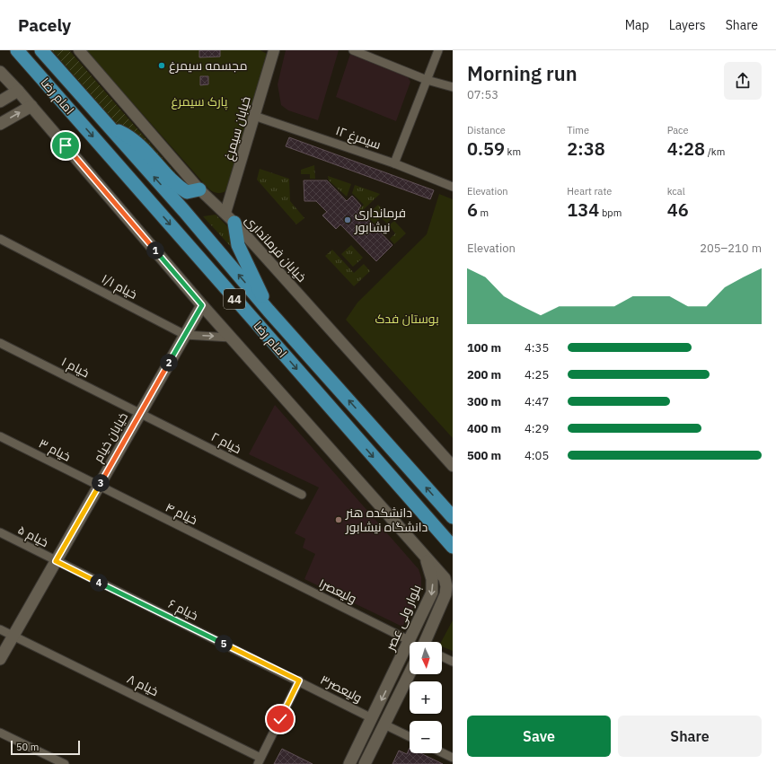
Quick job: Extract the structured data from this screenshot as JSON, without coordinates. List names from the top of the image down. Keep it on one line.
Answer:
{"streets":{"highway":["امام رضا","44"],"main road":["خیابان خیام","بلوار ولی عصر"],"street":["خیابان سیمرغ","سیمرغ ۱۲","خیابان فرمانداری","خیام ۱/۱","خیام ۱","خیام ۲","خیام ۳","خیام ۴","خیام ۵","ولیعصر۱","خیام ۶","خیام ۸","ولیعصر۳"]},"crossings":[["خیابان سیمرغ","سیمرغ ۱۲"],["خیابان سیمرغ","خیابان فرمانداری"],["خیام ۱/۱","خیابان خیام"],["خیام ۱","خیابان خیام"],["خیام ۱","خیام ۲"],["خیابان خیام","خیام ۲"],["خیابان خیام","خیام ۳"],["خیابان خیام","خیام ۴"],["خیابان خیام","خیام ۵"],["خیابان خیام","خیام ۶"],["خیابان خیام","خیام ۸"],["خیام ۳","خیام ۴"],["خیام ۴","ولیعصر۱"],["خیام ۵","خیام ۶"],["ولیعصر۱","بلوار ولی عصر"],["خیام ۶","ولیعصر۳"],["بلوار ولی عصر","ولیعصر۳"]],"parks":["پارک سیمرغ","بوستان فدک"],"places":["مجسمه سیمرغ","فرمانداری نیشابور","دانشکده هنر دانشگاه نیشابور"],"scale_bar":"50 m","north":"bottom","page":{"header":"Pacely","nav":["Map","Layers","Share"],"heading":["Morning run","07:53"],"stats":[["Distance","0.59 km"],["Time","2:38"],["Pace","4:28 /km"],["Elevation","6 m"],["Heart rate","134 bpm"],["kcal","46"]],"chart":["Elevation","205–210 m"],"pins":["1","2","3","4","5"],"list":[{"name":"100 m","note":"4:35"},{"name":"200 m","note":"4:25"},{"name":"300 m","note":"4:47"},{"name":"400 m","note":"4:29"},{"name":"500 m","note":"4:05"}],"map_buttons":["+","−"],"buttons":["Save","Share"],"scale":"50 m"}}
